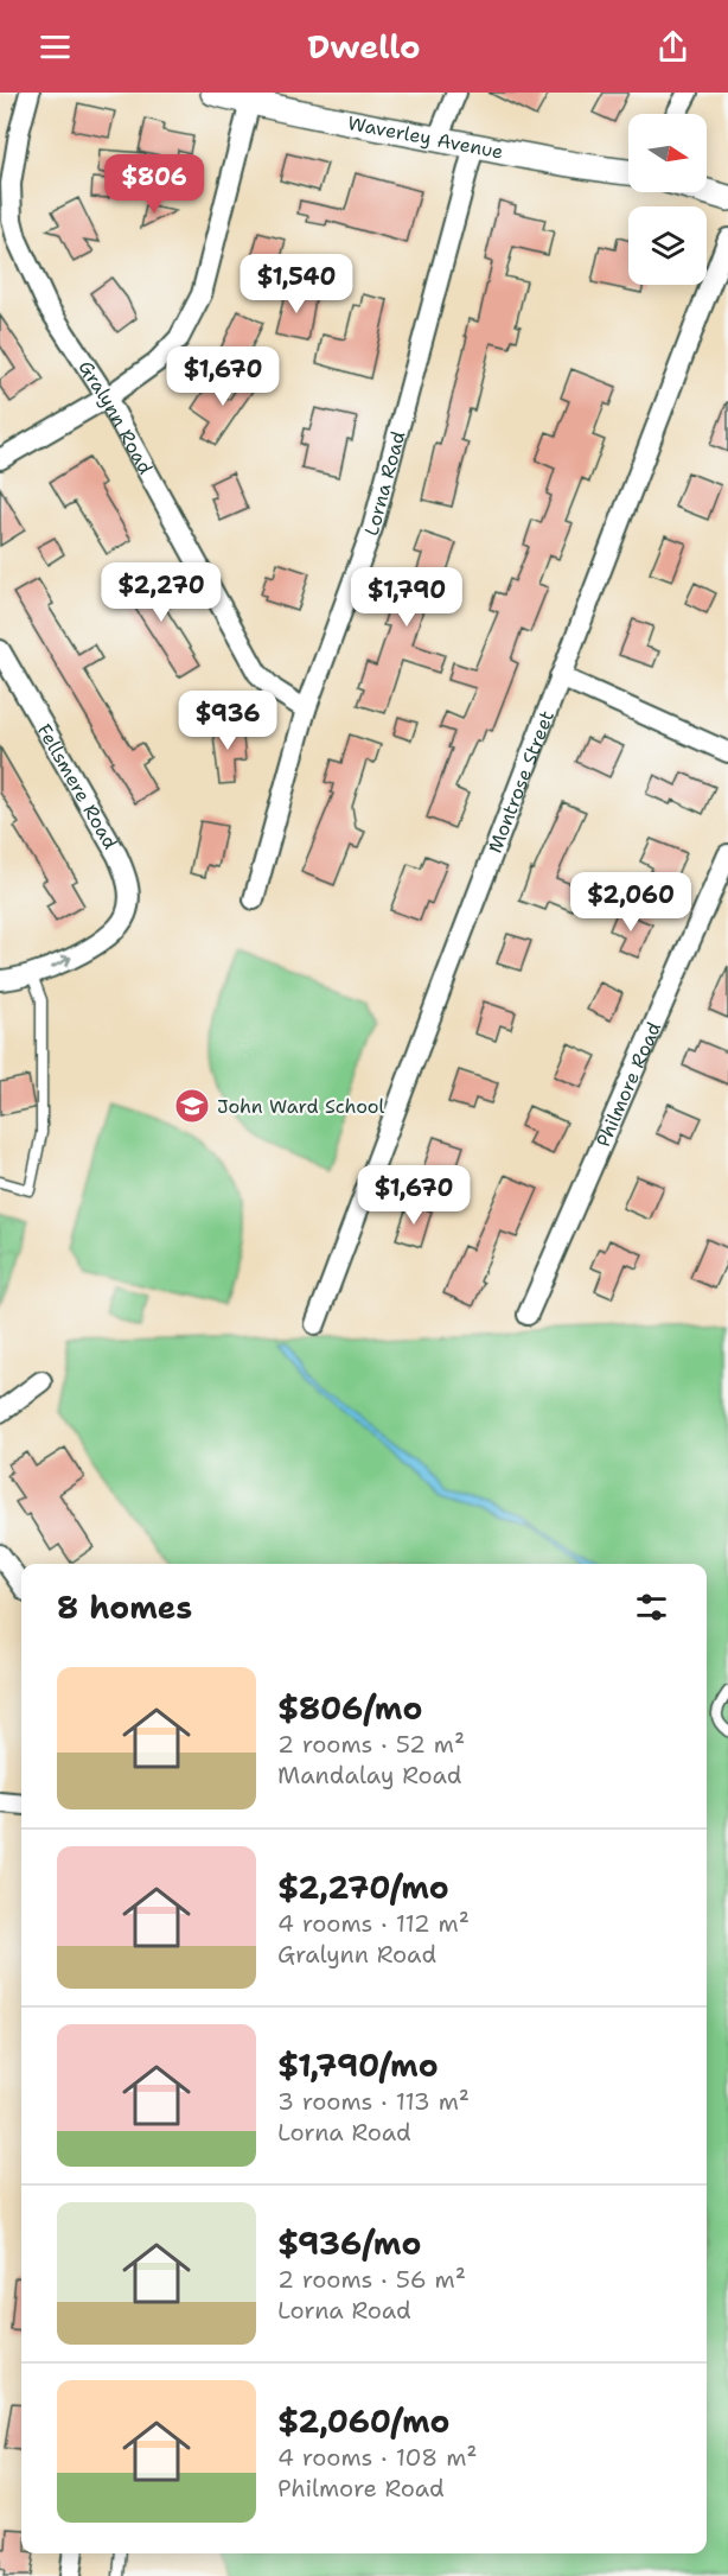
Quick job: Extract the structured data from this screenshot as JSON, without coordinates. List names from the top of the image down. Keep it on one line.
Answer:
{"streets":{"street":["Waverley Avenue","Gralynn Road","Lorna Road","Montrose Street","Fellsmere Road","Philmore Road"]},"crossings":[["Waverley Avenue","Lorna Road"],["Gralynn Road","Lorna Road"]],"places":{"school or university":["John Ward School"]},"north":"right","page":{"header":"Dwello","price":["$806","$1,540","$1,670","$2,270","$1,790","$936","$2,060","$1,670"],"heading":"8 homes","list":[{"name":"$806/mo","note":"2 rooms · 52 m² · Mandalay Road"},{"name":"$2,270/mo","note":"4 rooms · 112 m² · Gralynn Road"},{"name":"$1,790/mo","note":"3 rooms · 113 m² · Lorna Road"},{"name":"$936/mo","note":"2 rooms · 56 m² · Lorna Road"},{"name":"$2,060/mo","note":"4 rooms · 108 m² · Philmore Road"}]}}
